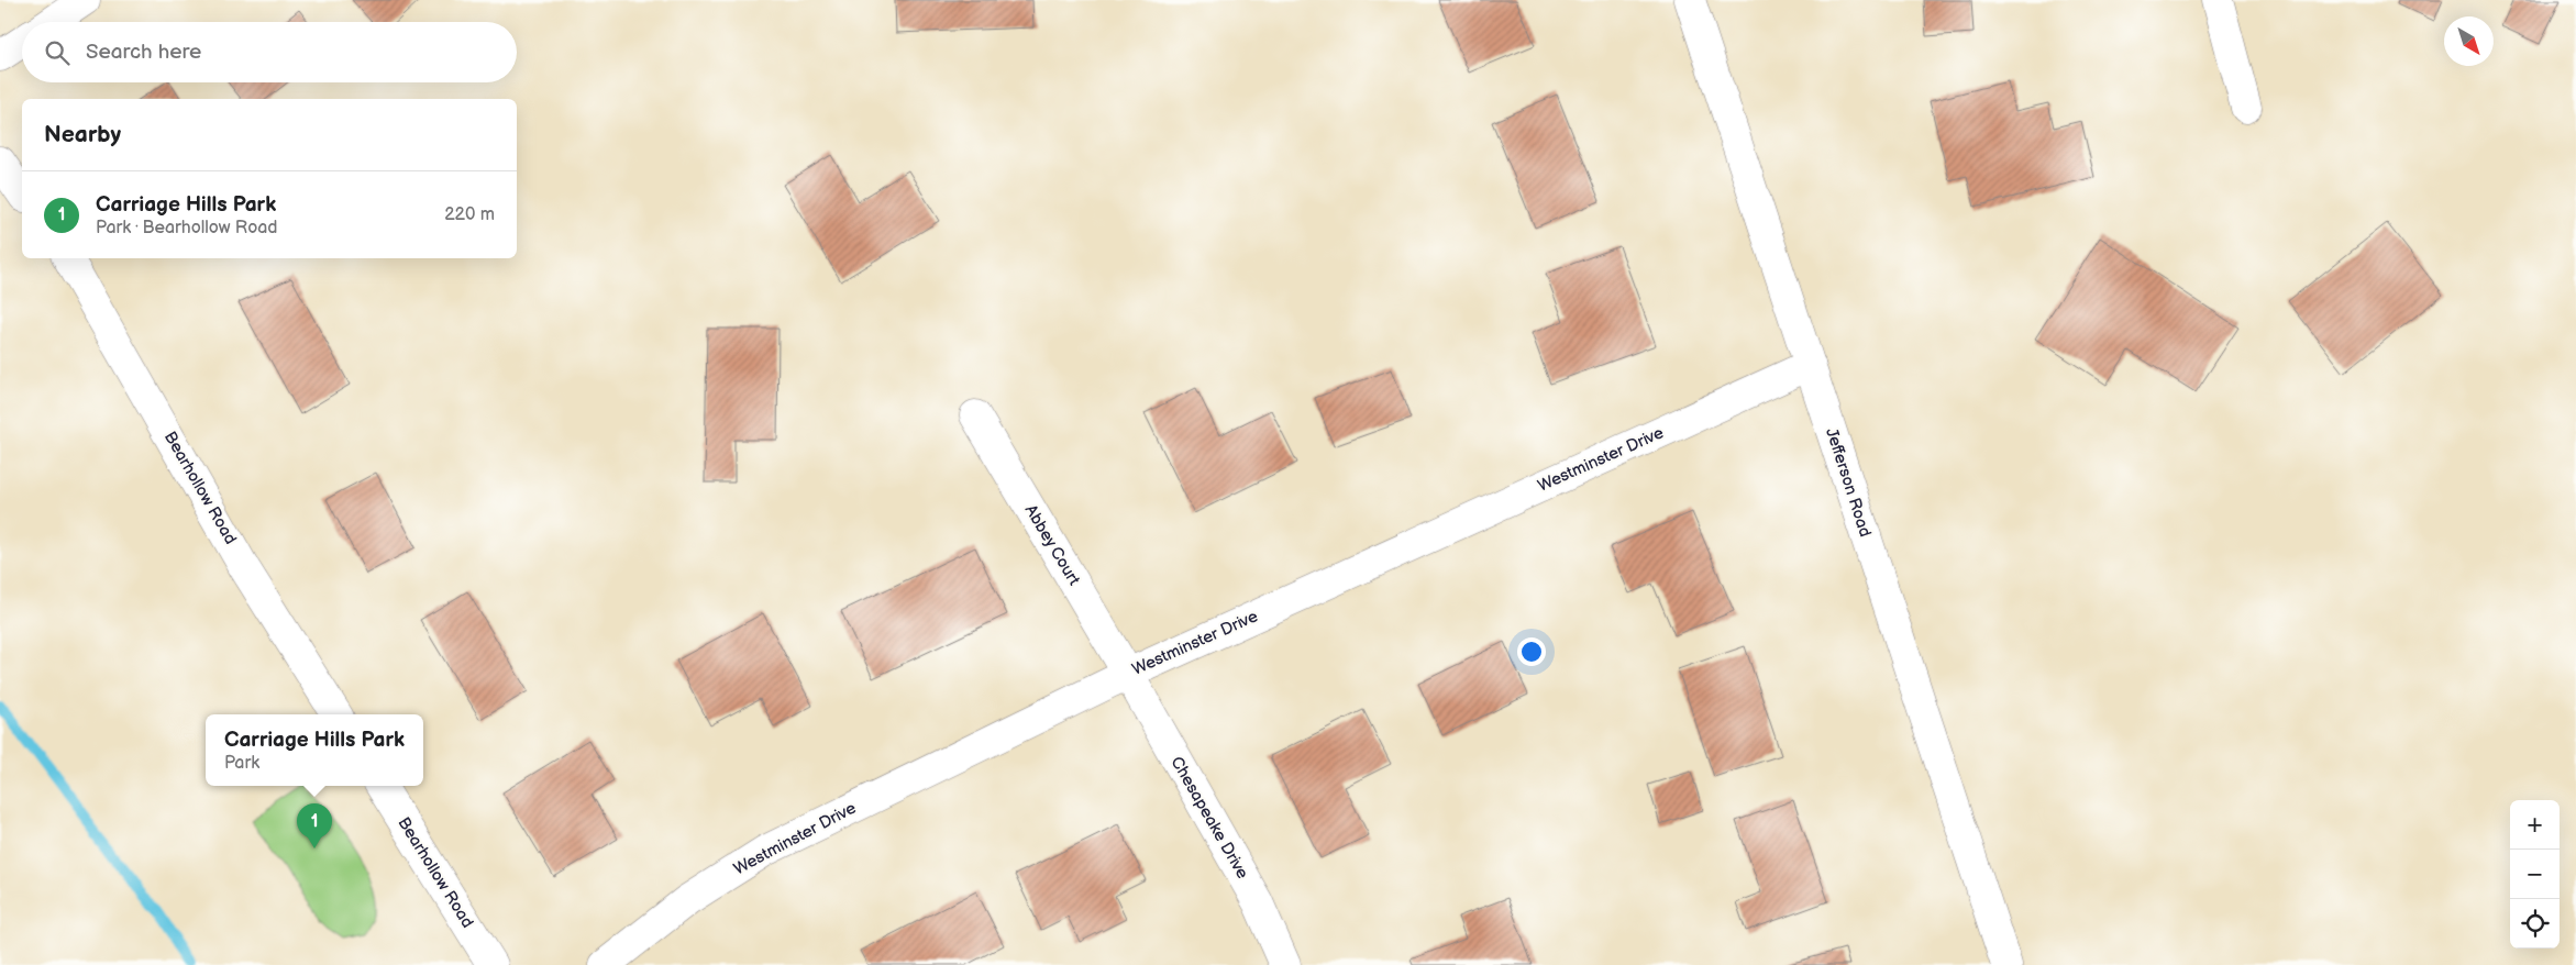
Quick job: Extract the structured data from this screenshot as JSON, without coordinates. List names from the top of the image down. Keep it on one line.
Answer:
{"streets":{"street":["Westminster Drive","Jefferson Road","Bearhollow Road","Abbey Court","Chesapeake Drive"]},"crossings":[["Westminster Drive","Jefferson Road"],["Westminster Drive","Abbey Court"],["Westminster Drive","Chesapeake Drive"],["Abbey Court","Chesapeake Drive"]],"north":"bottom right","page":{"search":"Search here","heading":"Nearby","list":[{"mark":"1","name":"Carriage Hills Park","note":"Park · Bearhollow Road","value":"220 m"}],"popup":["Carriage Hills Park","Park"],"map_buttons":["+","−"],"pins":"1"}}
